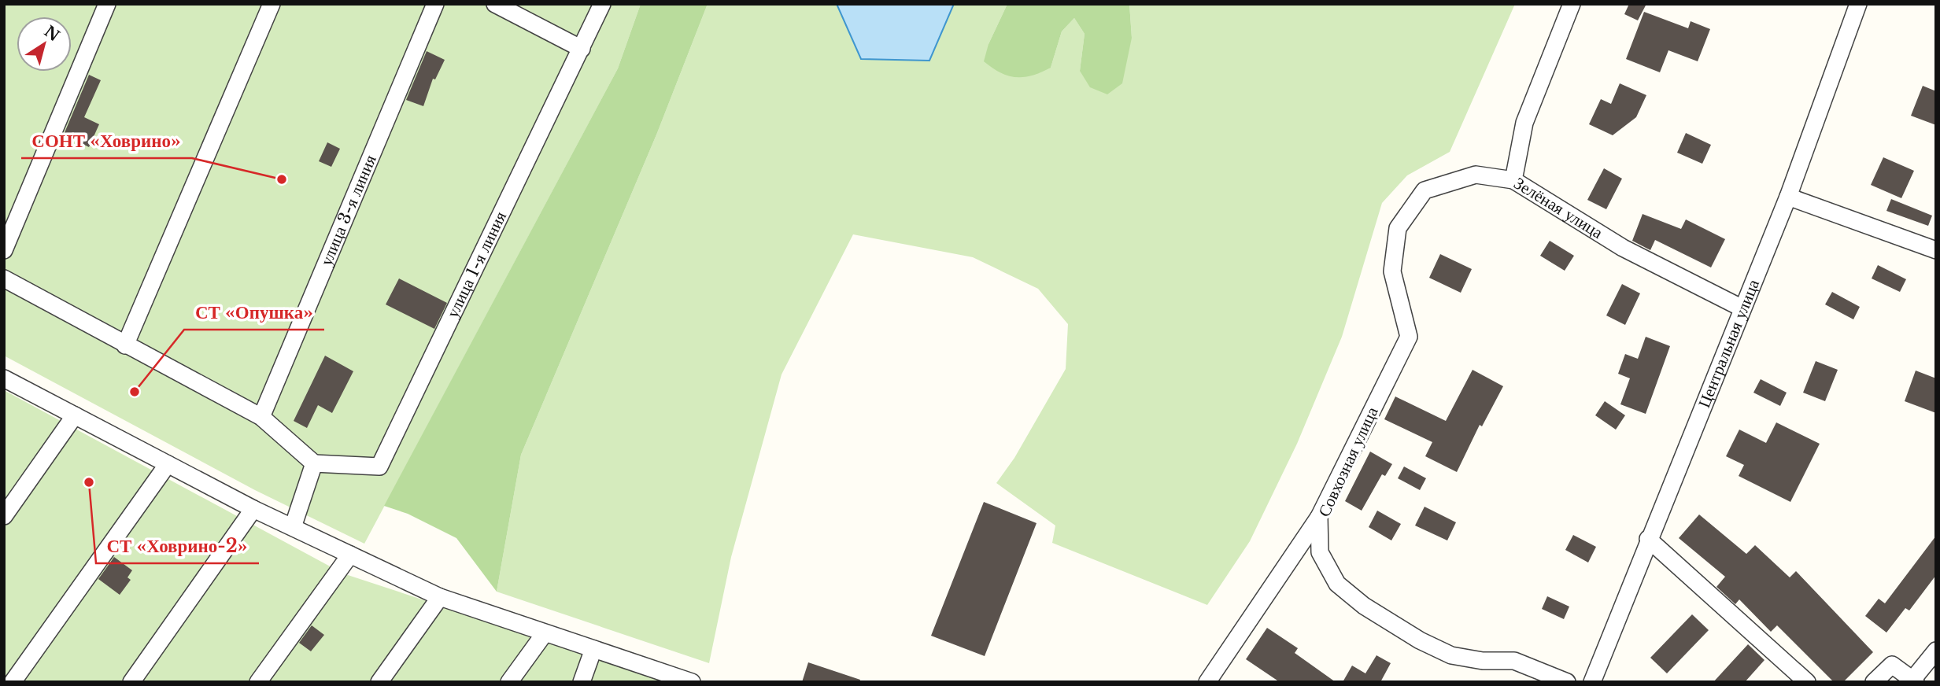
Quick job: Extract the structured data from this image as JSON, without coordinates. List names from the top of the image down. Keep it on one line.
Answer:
{"streets":{"street":["Зелёная улица","улица 3-я линия","улица 1-я линия","Центральная улица","Совхозная улица"]},"crossings":[["Зелёная улица","Центральная улица"],["Зелёная улица","Совхозная улица"]],"places":["СОНТ «Ховрино»","СТ «Опушка»","СТ «Ховрино-2»"],"north":"top right"}
